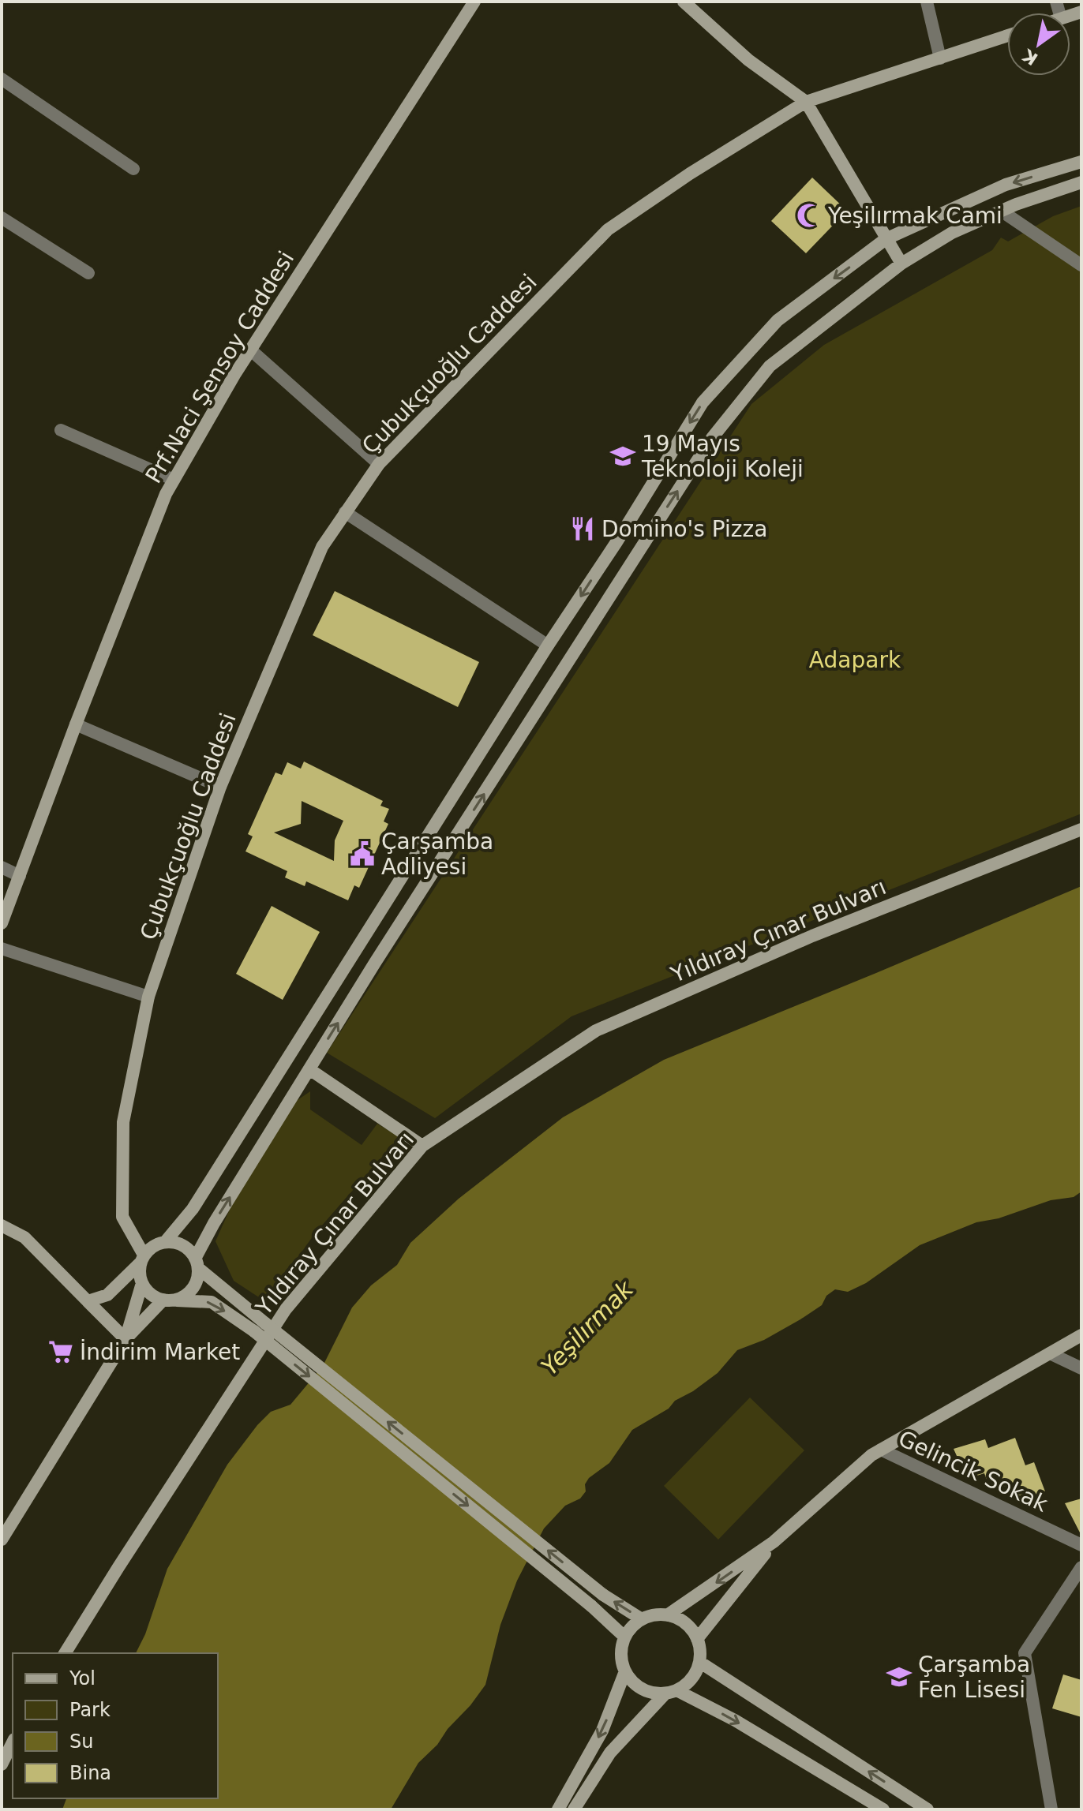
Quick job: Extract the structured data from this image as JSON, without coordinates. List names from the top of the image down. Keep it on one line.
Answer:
{"streets":{"main road":["Çubukçuoğlu Caddesi","Prf.Naci Şensoy Caddesi","Yıldıray Çınar Bulvarı"],"street":["Gelincik Sokak"]},"water":["Yeşilırmak"],"parks":["Adapark"],"places":{"mosque":["Yeşilırmak Cami"],"school or university":["19 Mayıs Teknoloji Koleji","Çarşamba Fen Lisesi"],"restaurant":["Domino's Pizza"],"public building":["Çarşamba Adliyesi"],"supermarket":["İndirim Market"]},"legend":["Yol","Park","Su","Bina"],"north":"bottom left"}
